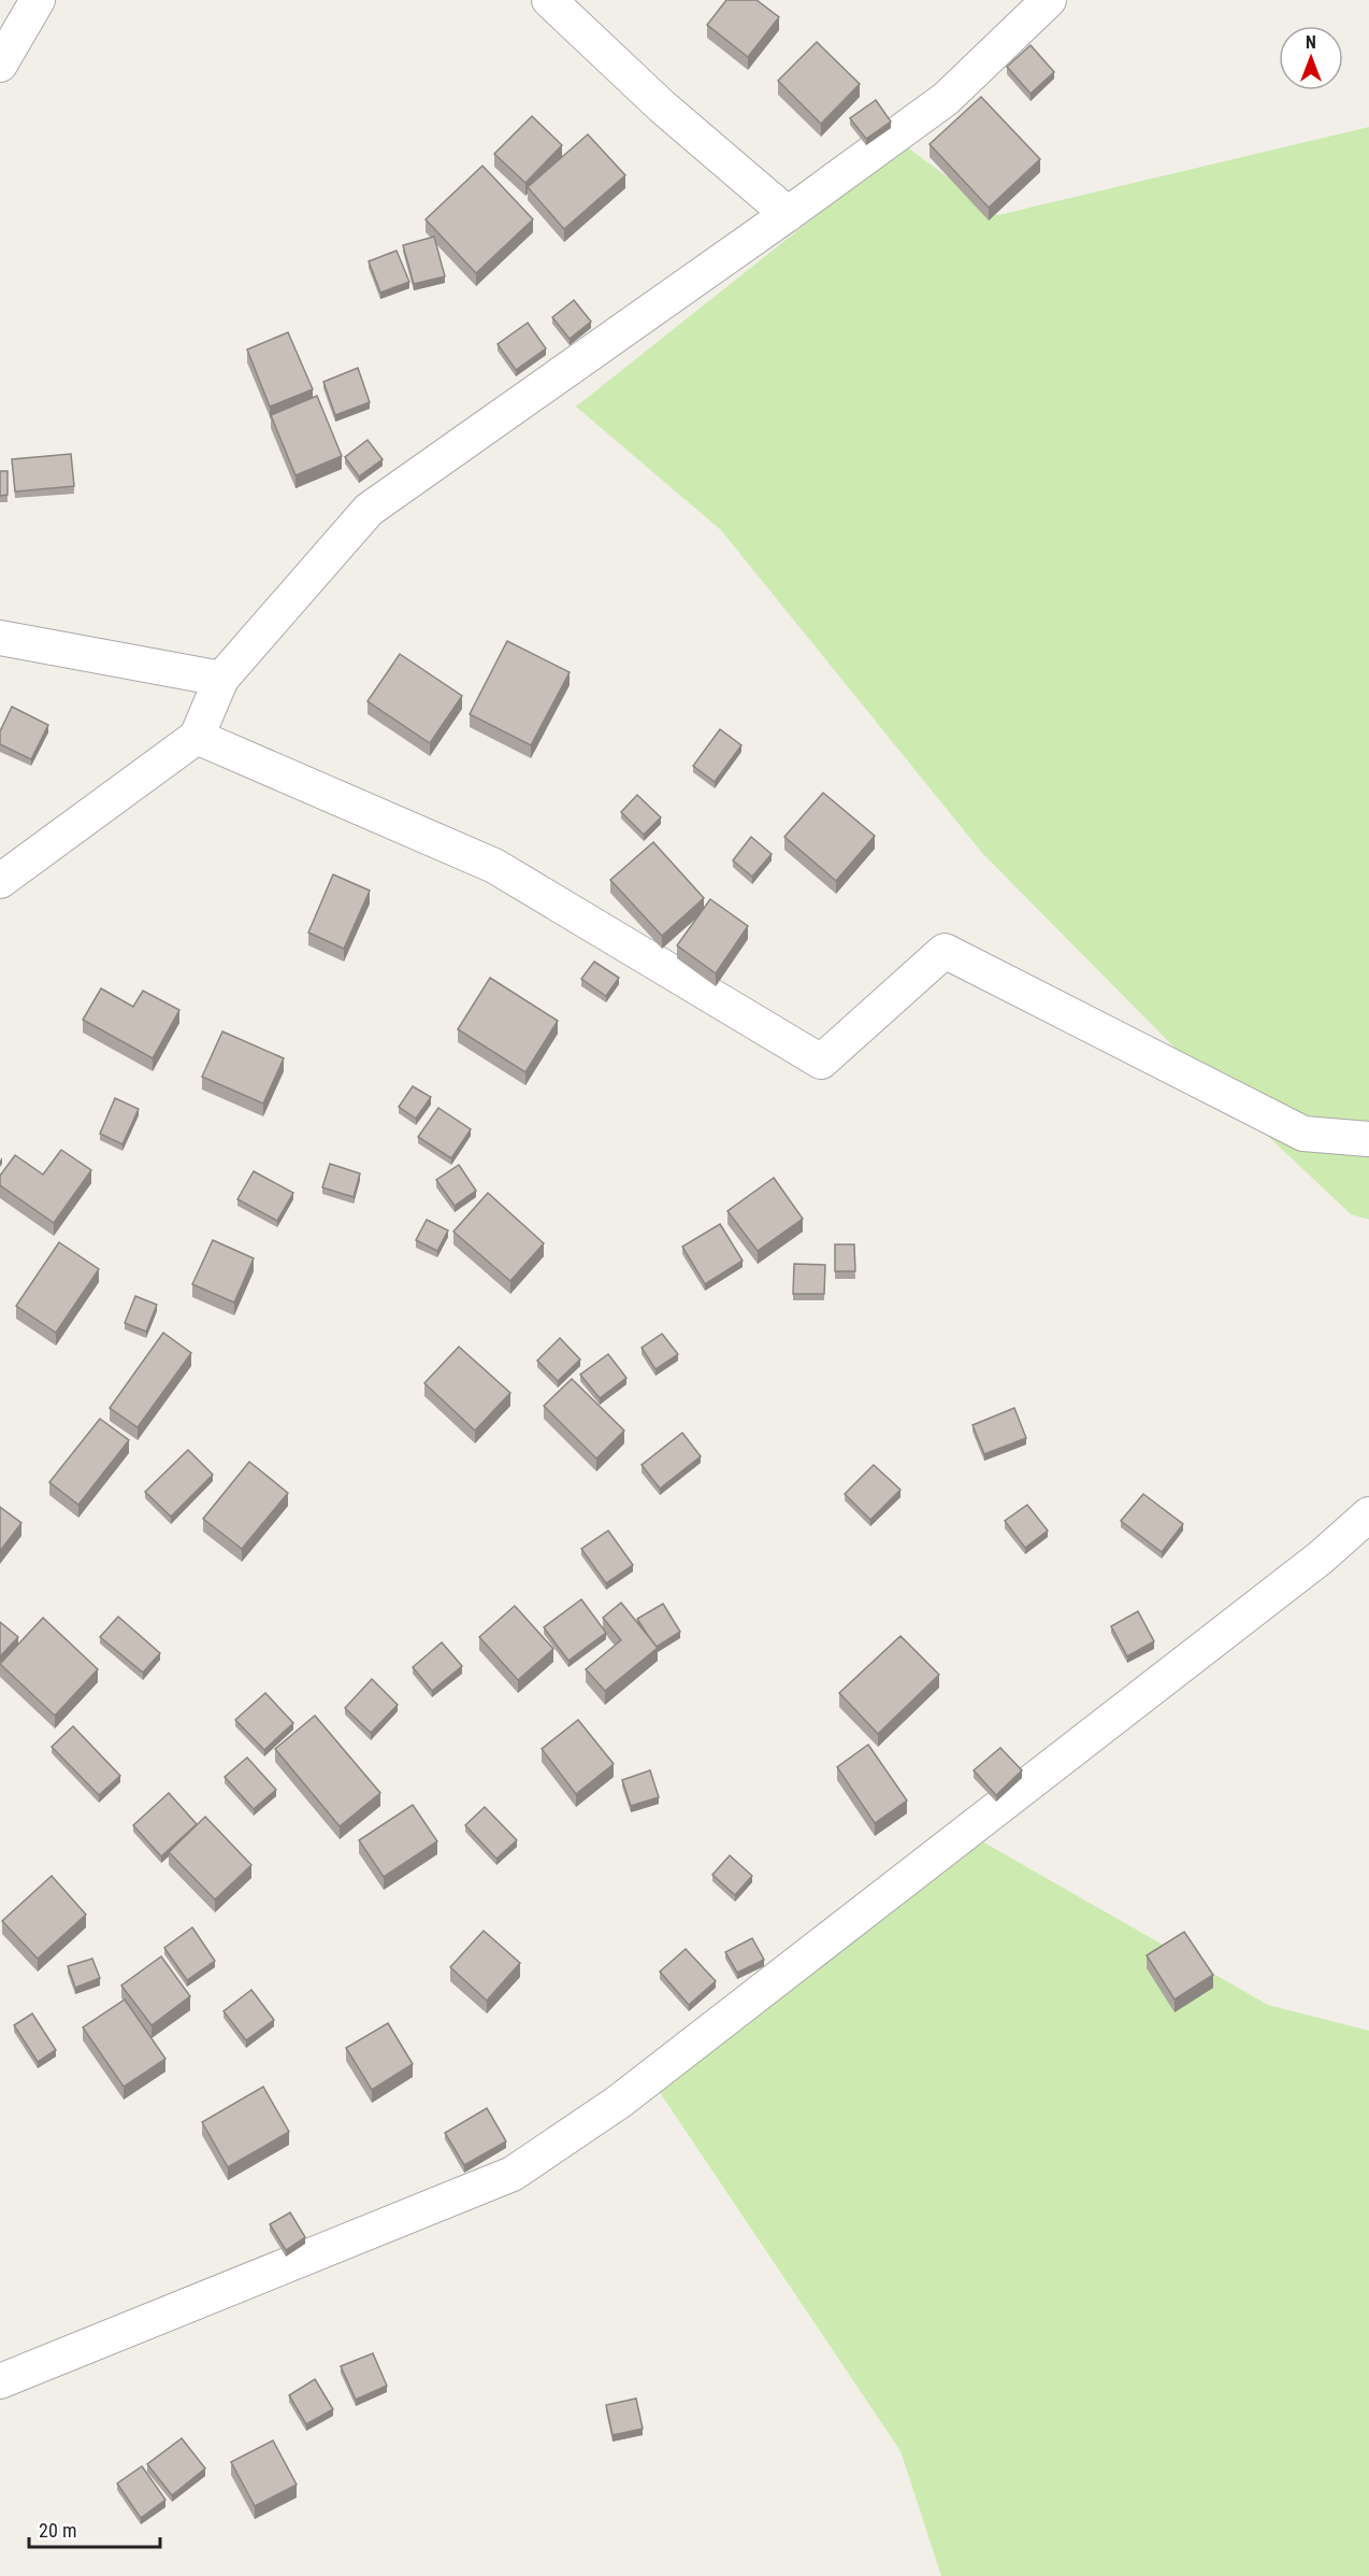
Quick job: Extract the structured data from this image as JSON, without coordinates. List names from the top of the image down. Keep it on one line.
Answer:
{"scale_bar":"20 m","north":"top"}
